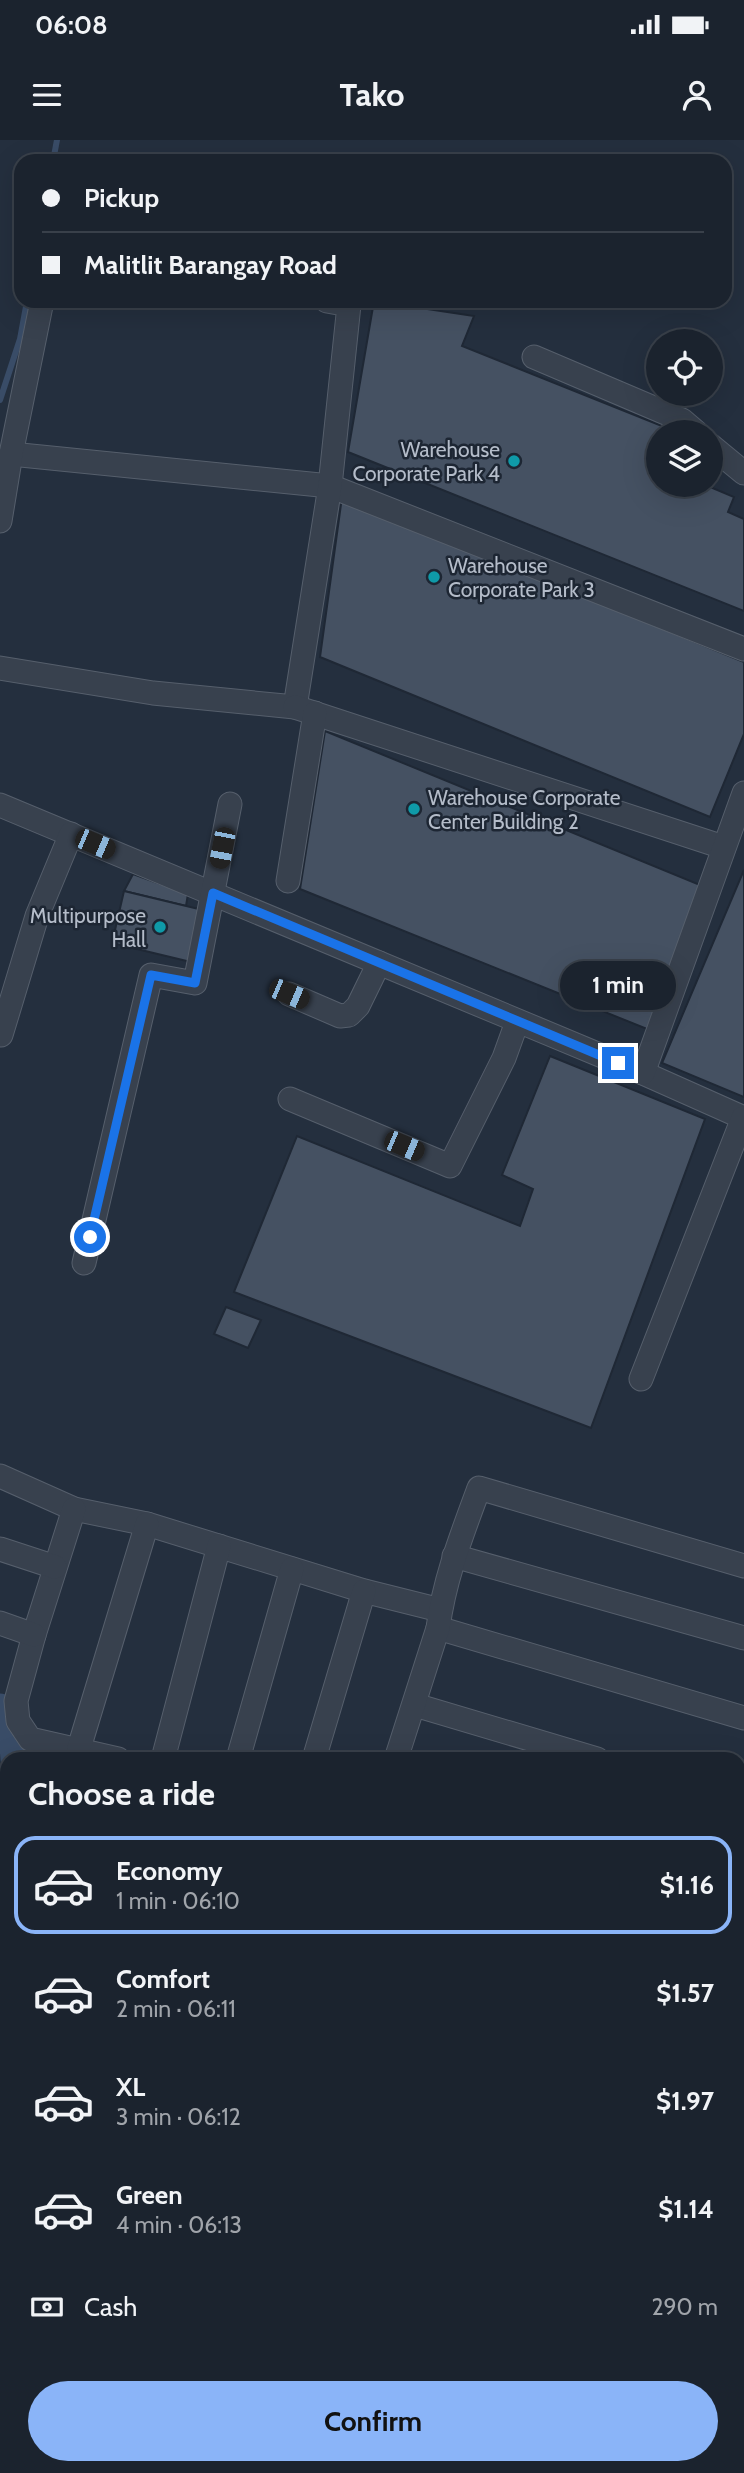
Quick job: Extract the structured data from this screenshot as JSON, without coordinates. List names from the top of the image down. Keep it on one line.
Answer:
{"places":["Warehouse Corporate Park 4","Warehouse Corporate Park 3","Warehouse Corporate Center Building 2","Multipurpose Hall"],"page":{"status":"06:08","header":"Tako","banner":["Pickup","Malitlit Barangay Road"],"bubble":"1 min","heading":"Choose a ride","list":[{"name":"Economy","note":"1 min · 06:10","value":"$1.16"},{"name":"Comfort","note":"2 min · 06:11","value":"$1.57"},{"name":"XL","note":"3 min · 06:12","value":"$1.97"},{"name":"Green","note":"4 min · 06:13","value":"$1.14"}],"pay":["Cash","290 m"],"buttons":"Confirm"}}
